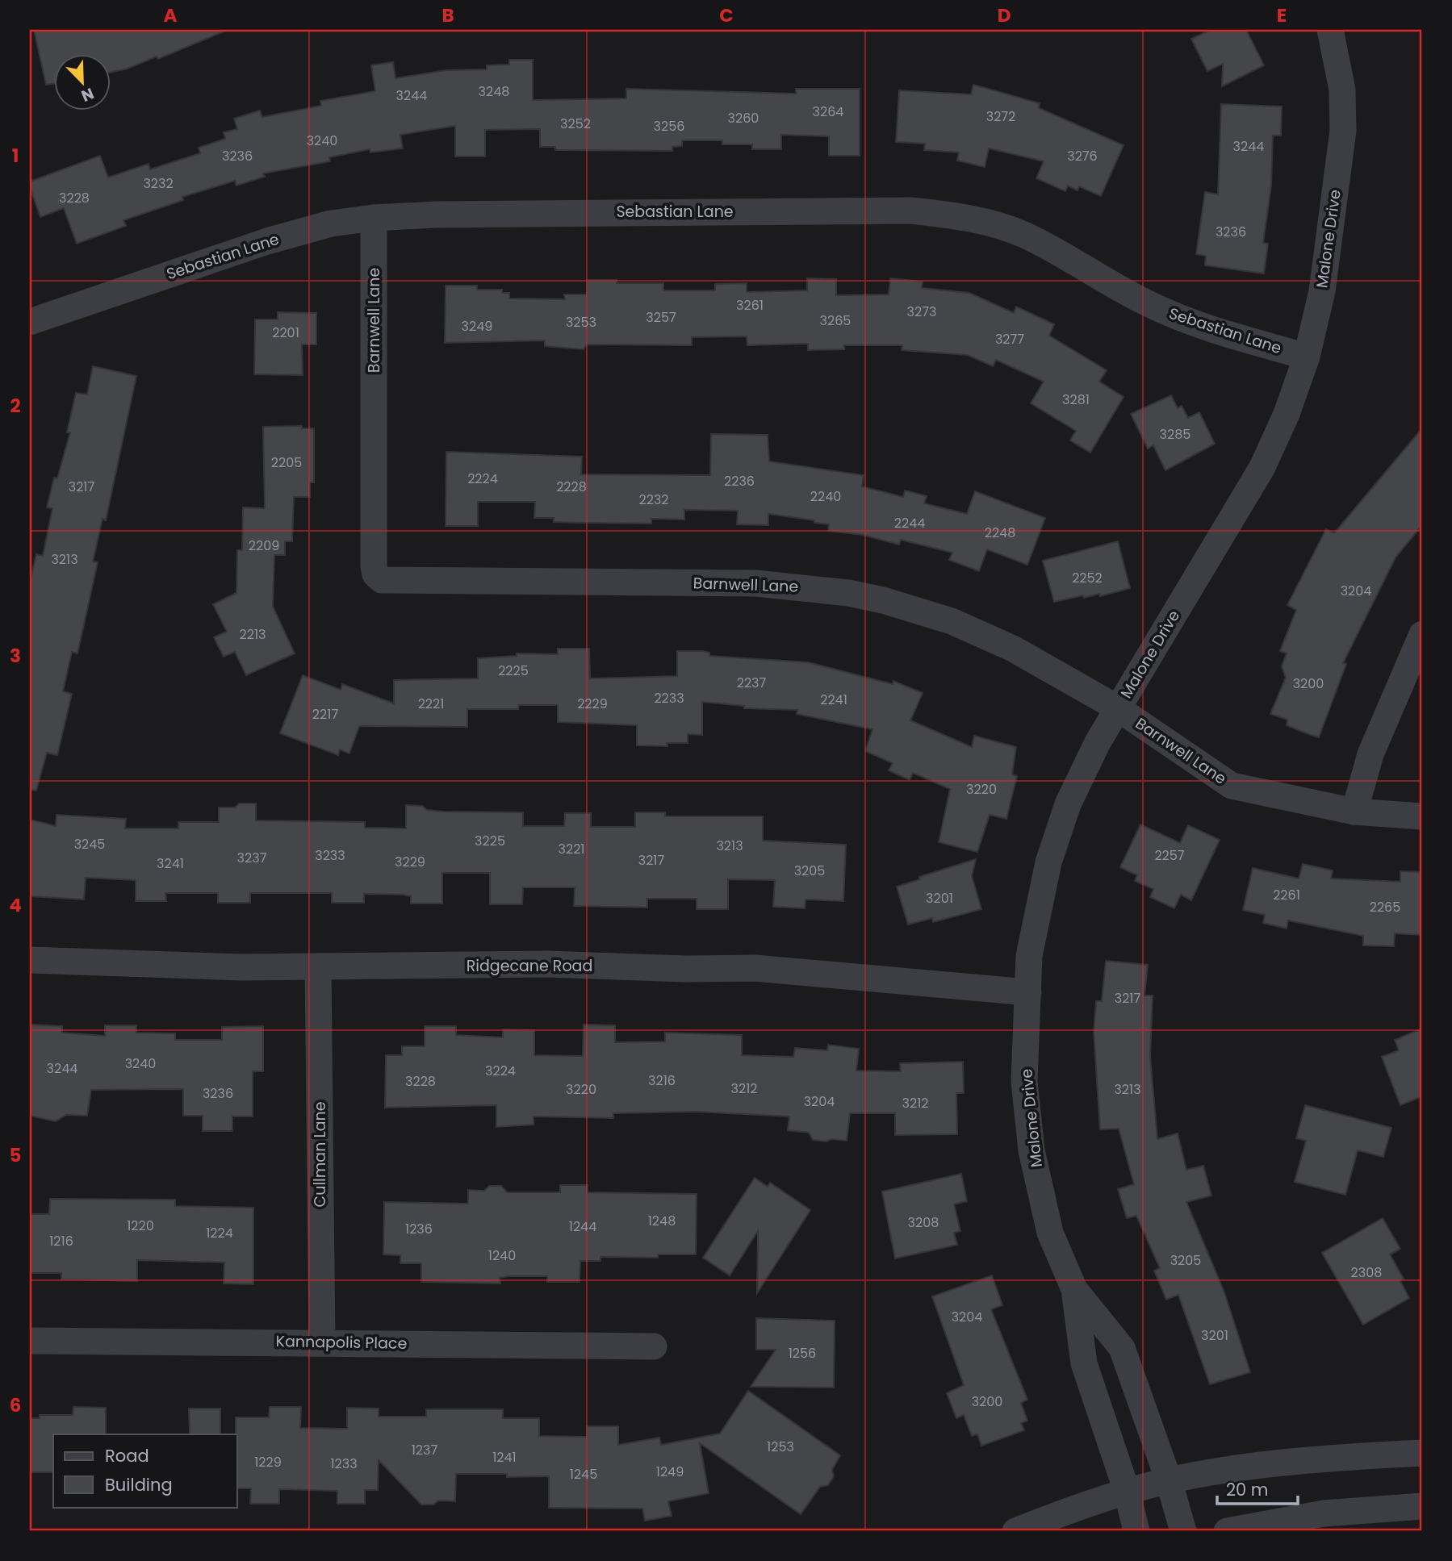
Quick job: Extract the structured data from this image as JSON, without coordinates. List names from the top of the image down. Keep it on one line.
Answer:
{"streets":{"street":["Sebastian Lane","Malone Drive","Barnwell Lane","Ridgecane Road","Cullman Lane","Kannapolis Place"]},"crossings":[["Sebastian Lane","Malone Drive"],["Sebastian Lane","Barnwell Lane"],["Malone Drive","Barnwell Lane"],["Malone Drive","Ridgecane Road"],["Ridgecane Road","Cullman Lane"],["Cullman Lane","Kannapolis Place"]],"house_numbers":["3248","3244","3264","3272","3260","3252","3256","3240","3244","3236","3276","3232","3228","3236","3261","3273","3257","3265","3253","3249","2201","3277","3281","3285","2205","2224","2236","3217","2228","2240","2232","2244","2248","2209","3213","2252","3204","2213","2225","2237","3200","2233","2241","2221","2229","2217","3220","3225","3245","3213","3221","3233","2257","3237","3217","3229","3241","3205","2261","3201","2265","3217","3240","3244","3224","3216","3228","3212","3220","3213","3236","3204","3212","1248","3208","1220","1244","1236","1224","1216","1240","3205","2308","3204","3201","1256","3200","1253","1237","1241","1229","1233","1249","1245"],"legend":["Road","Building"],"scale_bar":"20 m","north":"bottom right","grid":{"columns":["A","B","C","D","E"],"rows":["1","2","3","4","5","6"]}}
